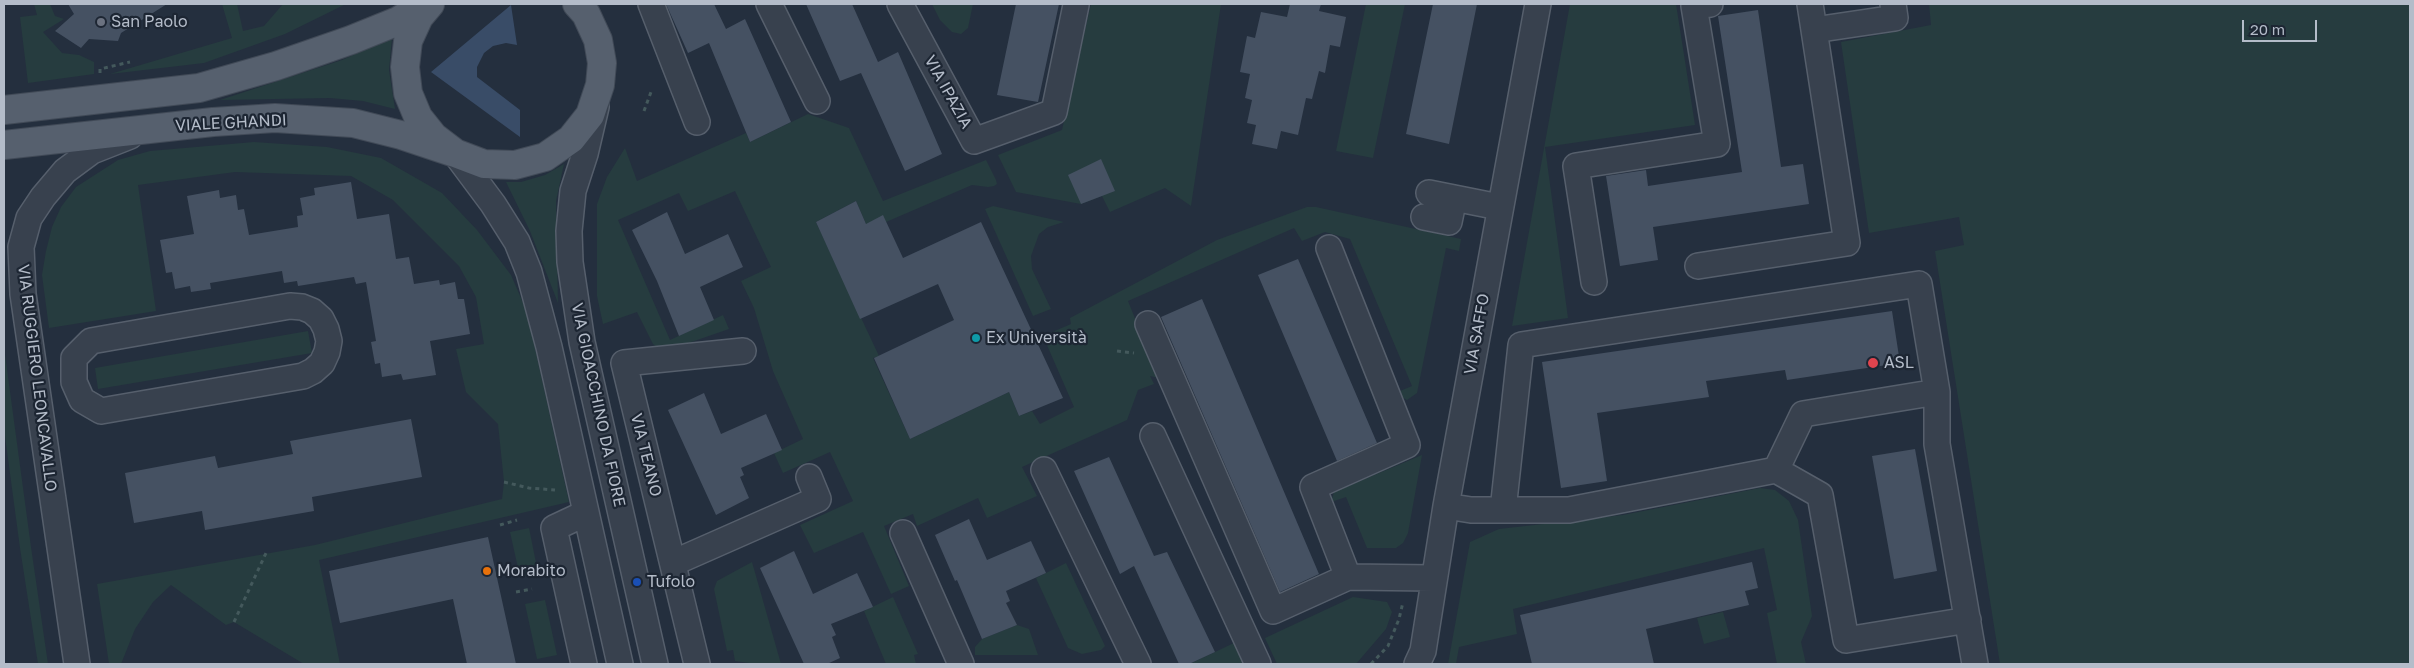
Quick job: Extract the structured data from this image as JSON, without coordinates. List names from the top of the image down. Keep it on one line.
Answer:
{"streets":{"main road":["VIALE GHANDI"],"street":["VIA IPAZIA","VIA SAFFO","VIA RUGGIERO LEONCAVALLO","VIA GIOACCHINO DA FIORE","VIA TEANO"]},"crossings":[["VIALE GHANDI","VIA RUGGIERO LEONCAVALLO"],["VIALE GHANDI","VIA GIOACCHINO DA FIORE"]],"places":["San Paolo","Ex Università","ASL","Morabito","Tufolo"],"scale_bar":"20 m"}
